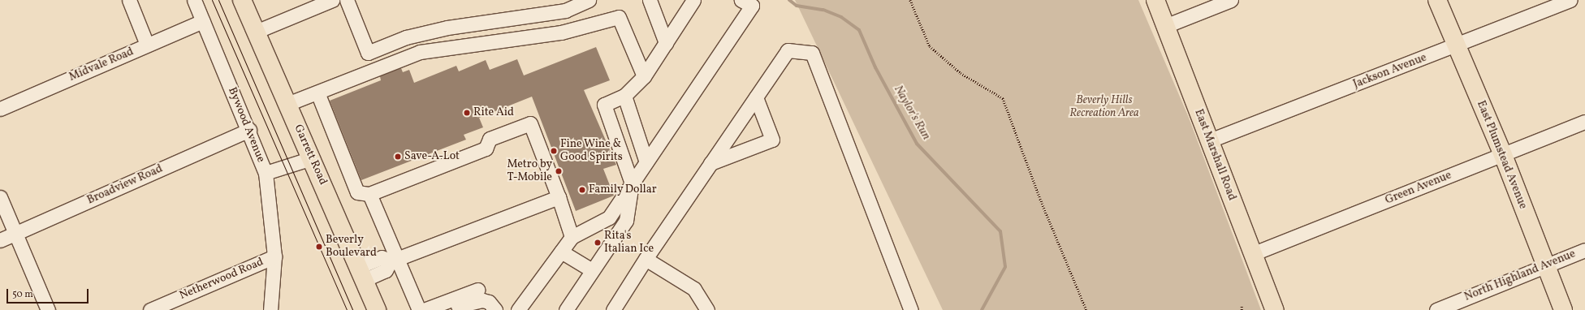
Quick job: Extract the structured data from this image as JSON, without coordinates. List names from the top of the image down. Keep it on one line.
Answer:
{"streets":{"main road":["Garrett Road","East Marshall Road","East Plumstead Avenue"],"street":["Midvale Road","Jackson Avenue","Bywood Avenue","Broadview Road","Green Avenue","North Highland Avenue","Netherwood Road"]},"crossings":[["Midvale Road","Bywood Avenue"],["Jackson Avenue","East Marshall Road"],["Jackson Avenue","East Plumstead Avenue"],["Bywood Avenue","Broadview Road"],["Bywood Avenue","Netherwood Road"],["East Marshall Road","Green Avenue"],["East Plumstead Avenue","Green Avenue"],["East Plumstead Avenue","North Highland Avenue"]],"water":["Naylor's Run"],"parks":["Beverly Hills Recreation Area"],"places":["Rite Aid","Fine Wine & Good Spirits","Save-A-Lot","Metro by T-Mobile","Family Dollar","Rita's Italian Ice","Beverly Boulevard"],"scale_bar":"50 m"}
